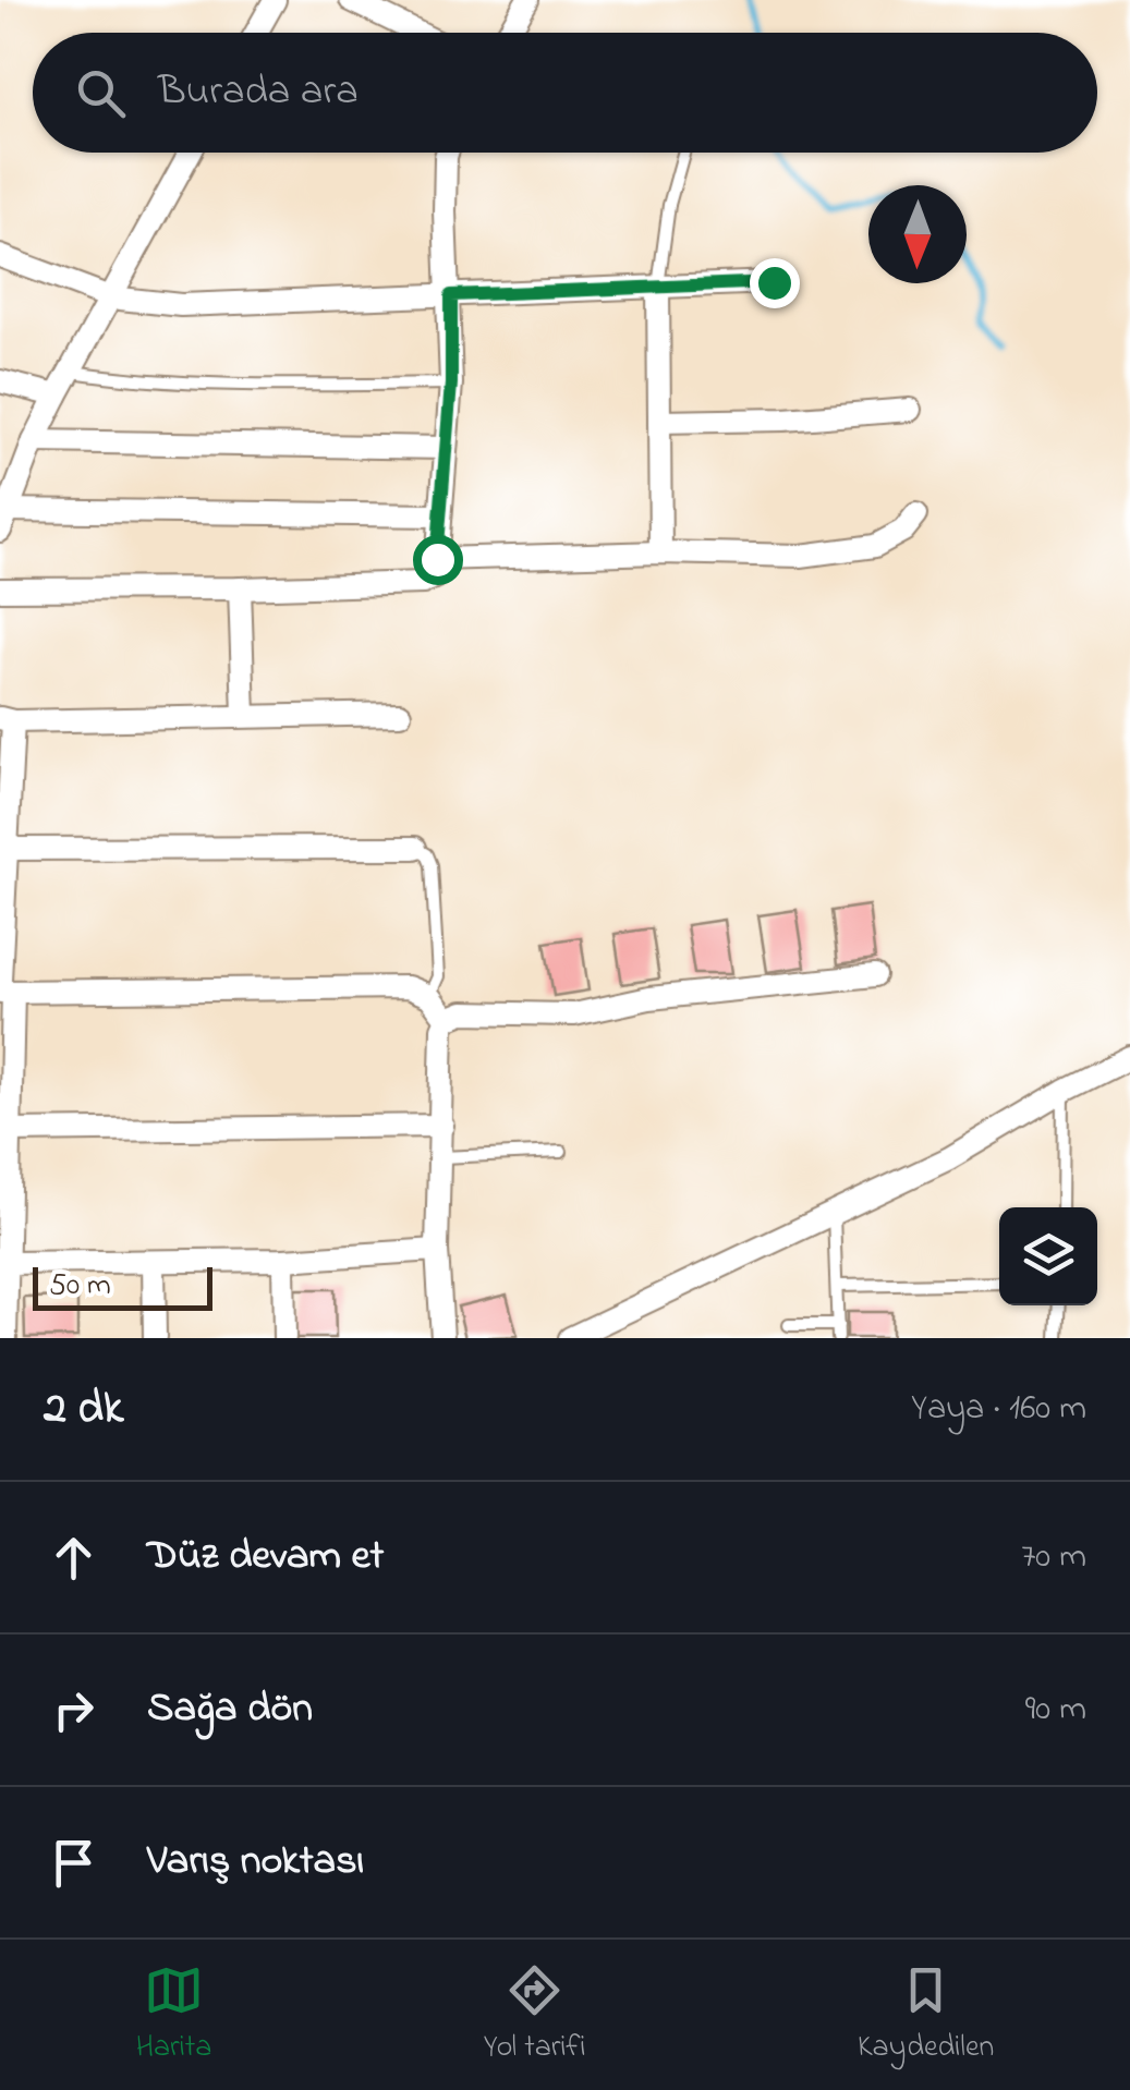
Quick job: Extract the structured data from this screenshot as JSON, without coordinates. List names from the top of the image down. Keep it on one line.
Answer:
{"scale_bar":"50 m","north":"bottom","page":{"search":"Burada ara","scale":"50 m","heading":["2 dk","Yaya · 160 m"],"list":[["Düz devam et","70 m"],["Sağa dön","90 m"],"Varış noktası"],"nav":["Harita","Yol tarifi","Kaydedilen"]}}
